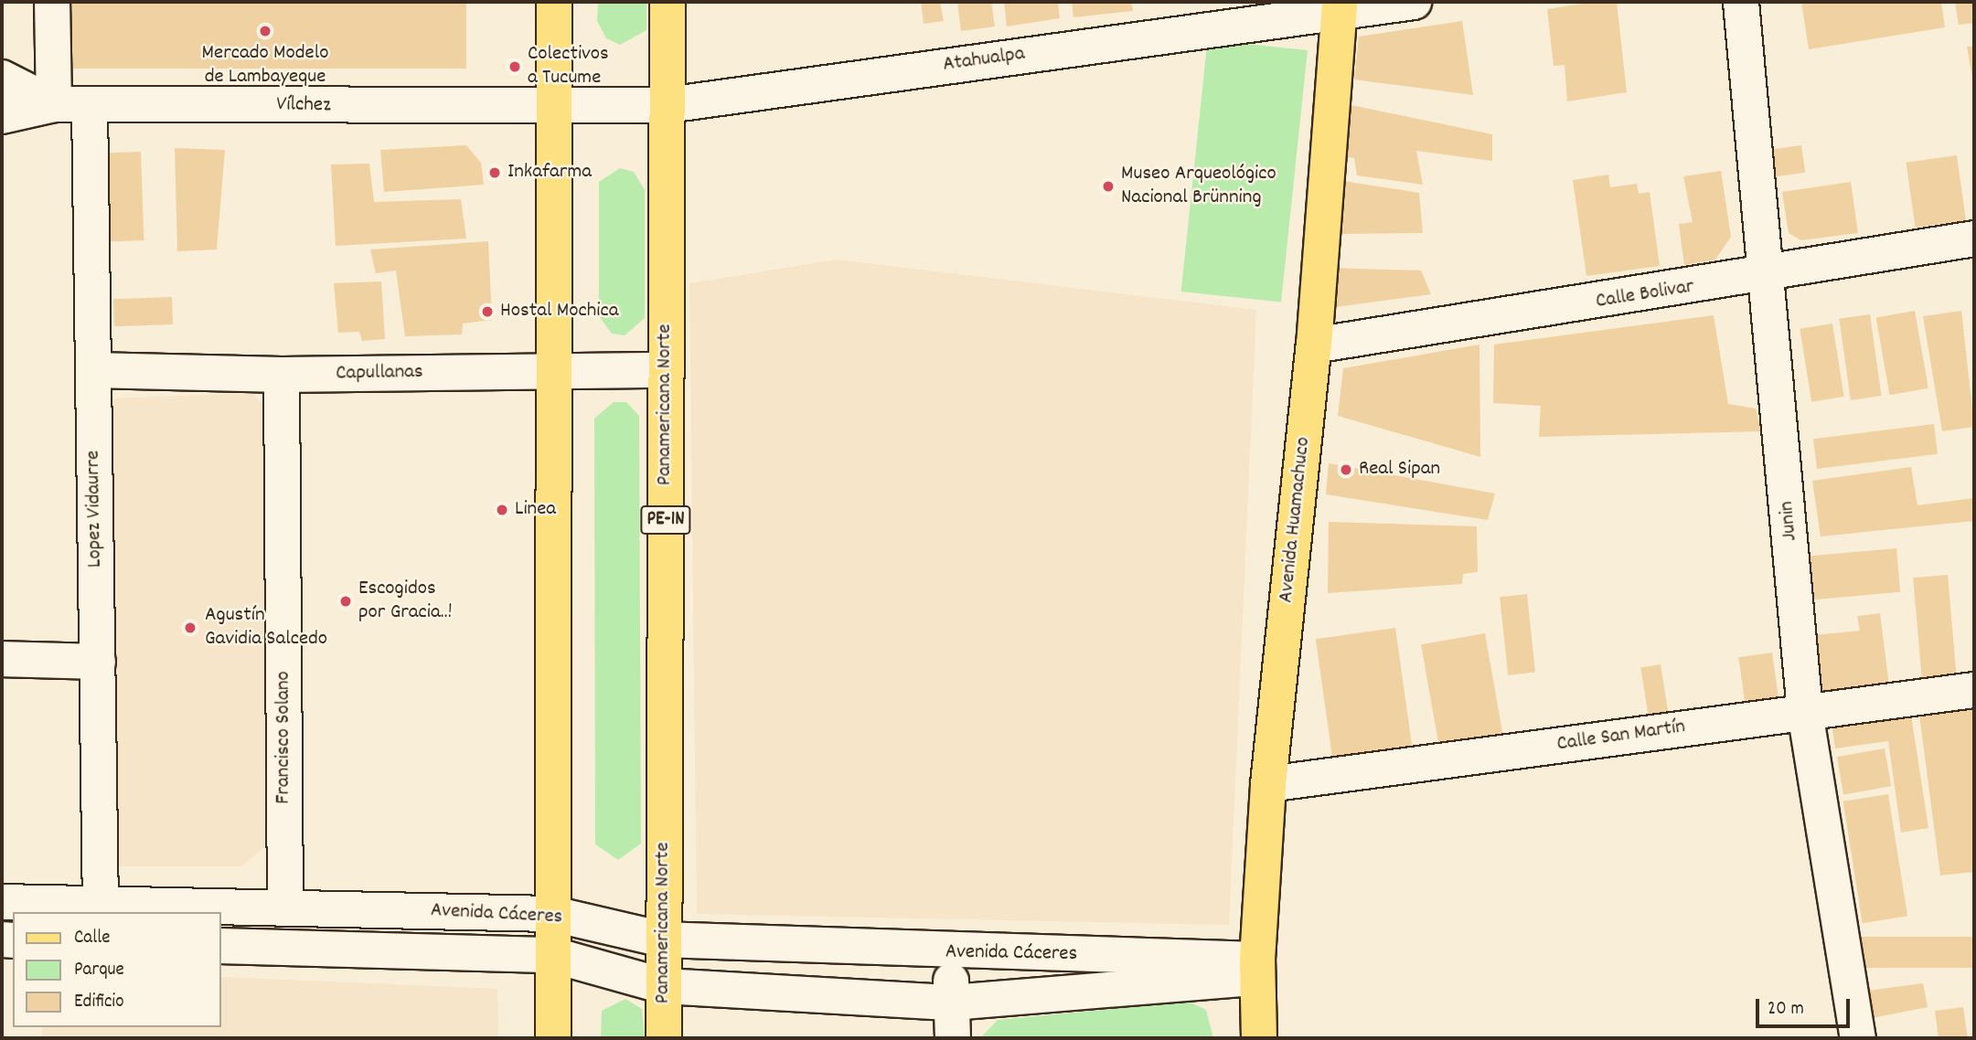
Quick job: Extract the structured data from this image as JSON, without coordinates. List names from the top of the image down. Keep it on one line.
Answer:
{"streets":{"main road":["Panamericana Norte","PE-1N","Avenida Huamachuco"],"street":["Atahualpa","Vílchez","Calle Bolivar","Capullanas","Lopez Vidaurre","Junin","Calle San Martín","Francisco Solano","Avenida Cáceres"]},"crossings":[["Atahualpa","Vílchez"],["Atahualpa","Panamericana Norte"],["Atahualpa","Avenida Huamachuco"],["Vílchez","Lopez Vidaurre"],["Calle Bolivar","Avenida Huamachuco"],["Calle Bolivar","Junin"],["Capullanas","Panamericana Norte"],["Capullanas","Lopez Vidaurre"],["Capullanas","Francisco Solano"],["Panamericana Norte","Avenida Cáceres"],["Lopez Vidaurre","Avenida Cáceres"],["Avenida Huamachuco","Calle San Martín"],["Avenida Huamachuco","Avenida Cáceres"],["Junin","Calle San Martín"],["Francisco Solano","Avenida Cáceres"]],"places":["Mercado Modelo de Lambayeque","Colectivos a Tucume","Inkafarma","Museo Arqueológico Nacional Brünning","Hostal Mochica","Real Sipan","Linea","Escogidos por Gracia..!","Agustín Gavidia Salcedo"],"legend":["Calle","Parque","Edificio"],"scale_bar":"20 m"}
